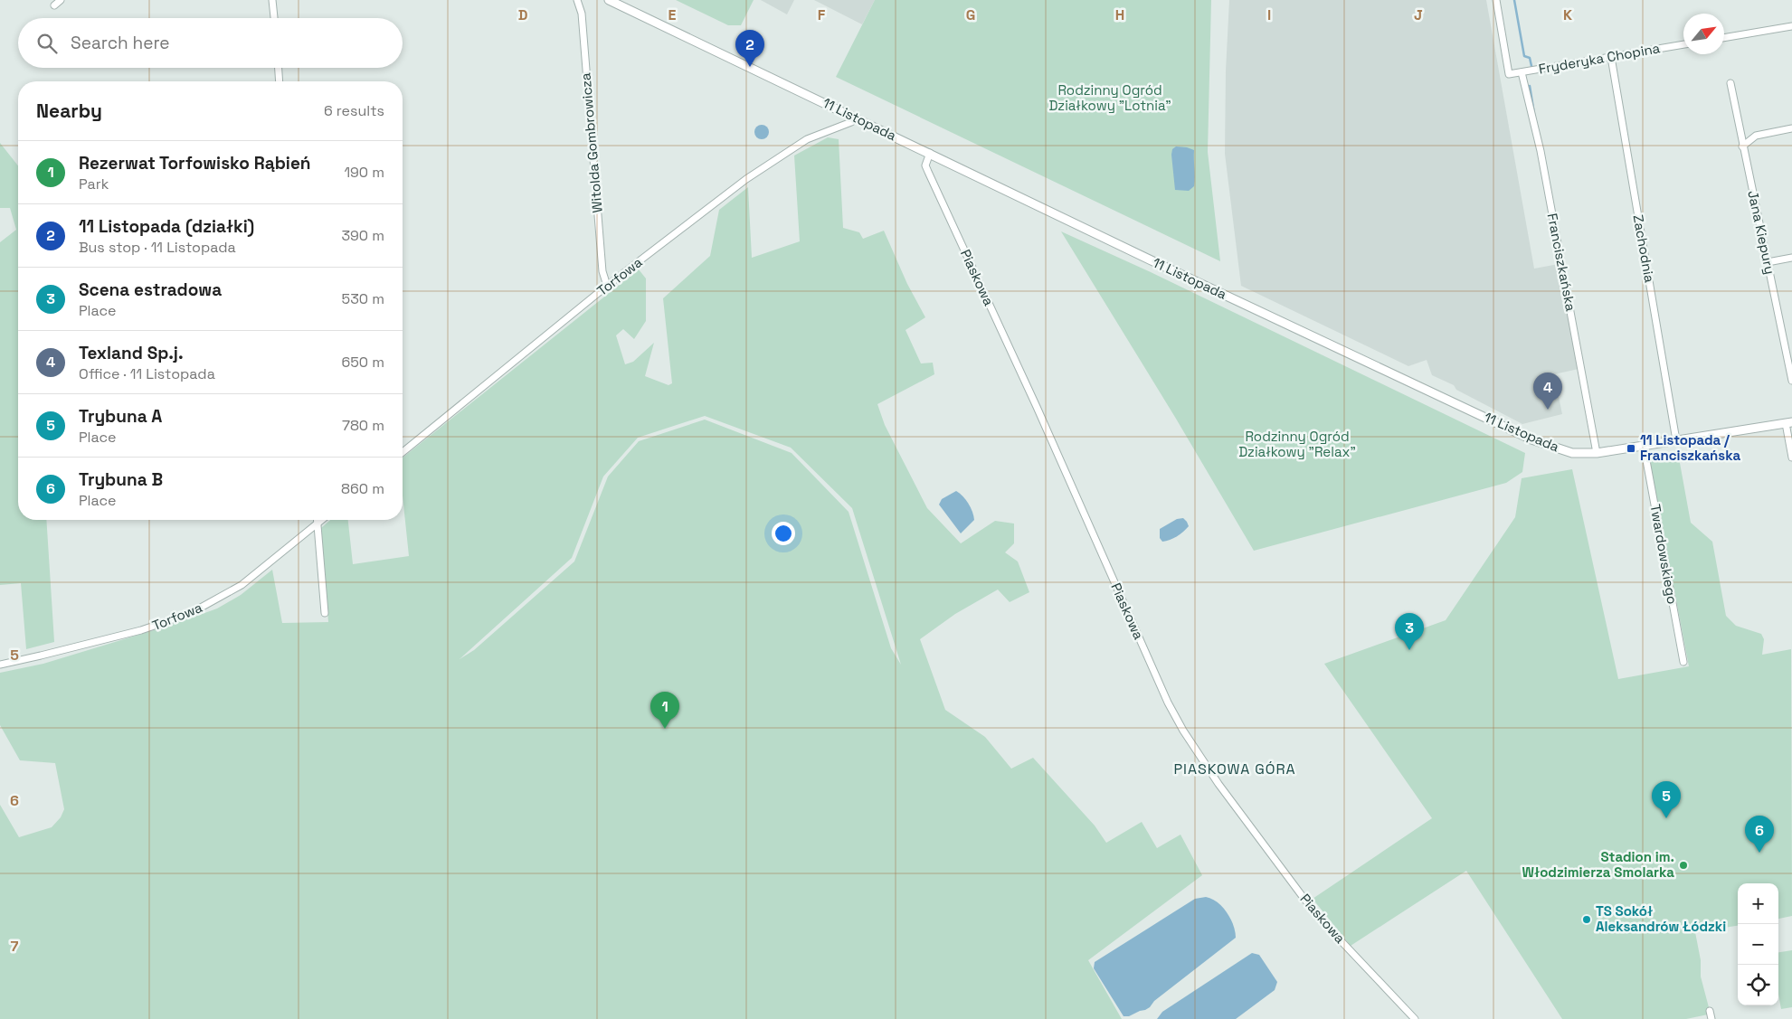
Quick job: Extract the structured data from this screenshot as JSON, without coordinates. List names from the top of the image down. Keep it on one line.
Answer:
{"streets":{"street":["Fryderyka Chopina","11 Listopada","Witolda Gombrowicza","Jana Kiepury","Zachodnia","Franciszkańska","Torfowa","Piaskowa","Twardowskiego"]},"crossings":[["Fryderyka Chopina","Zachodnia"],["Fryderyka Chopina","Franciszkańska"],["11 Listopada","Zachodnia"],["11 Listopada","Franciszkańska"],["11 Listopada","Torfowa"],["11 Listopada","Piaskowa"],["11 Listopada","Twardowskiego"],["Witolda Gombrowicza","Torfowa"]],"districts":["PIASKOWA GÓRA"],"parks":["Rodzinny Ogród Działkowy \"Lotnia\"","Rodzinny Ogród Działkowy \"Relax\""],"places":{"transit":["11 Listopada / Franciszkańska"],"other":["Stadion im. Włodzimierza Smolarka","TS Sokół Aleksandrów Łódzki"]},"north":"top right","page":{"search":"Search here","pins":["2","4","3","1","5","6"],"heading":["Nearby","6 results"],"list":[{"mark":"1","name":"Rezerwat Torfowisko Rąbień","note":"Park","value":"190 m"},{"mark":"2","name":"11 Listopada (działki)","note":"Bus stop · 11 Listopada","value":"390 m"},{"mark":"3","name":"Scena estradowa","note":"Place","value":"530 m"},{"mark":"4","name":"Texland Sp.j.","note":"Office · 11 Listopada","value":"650 m"},{"mark":"5","name":"Trybuna A","note":"Place","value":"780 m"},{"mark":"6","name":"Trybuna B","note":"Place","value":"860 m"}],"map_buttons":["+","−"]},"grid":{"columns":["D","E","F","G","H","I","J","K"],"rows":["5","6","7"]}}
